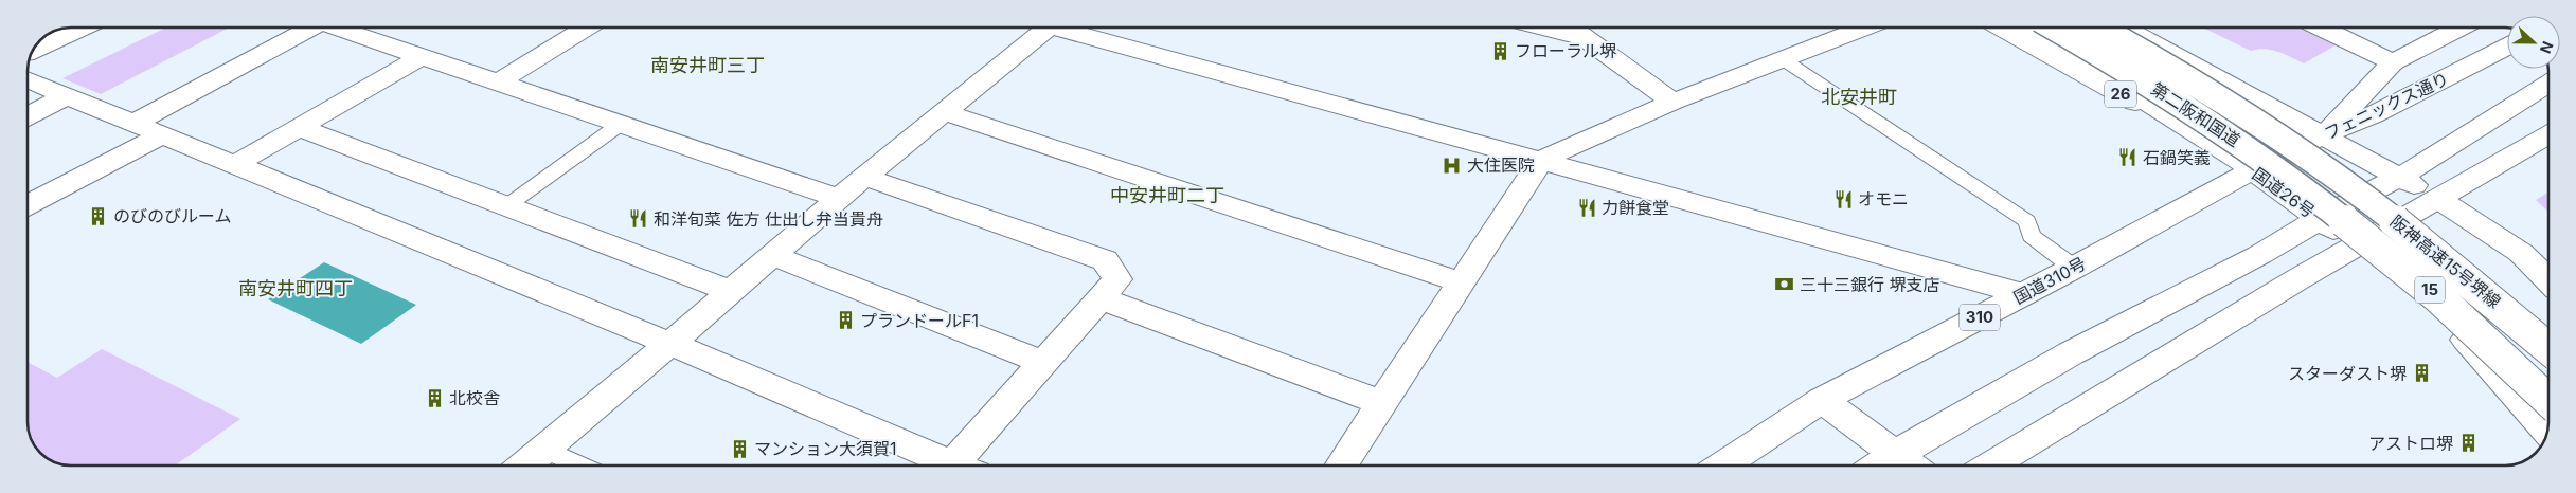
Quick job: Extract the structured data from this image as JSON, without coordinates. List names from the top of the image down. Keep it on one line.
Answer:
{"streets":{"main road":["26","フェニックス通り","第二阪和国道","国道26号","阪神高速15号堺線","国道310号","15","310"]},"crossings":[["フェニックス通り","国道26号"],["フェニックス通り","国道310号"],["第二阪和国道","阪神高速15号堺線"],["国道26号","国道310号"]],"districts":["南安井町三丁","北安井町","中安井町二丁","南安井町四丁"],"places":{"building":["フローラル堺","のびのびルーム","プランドールF1","スターダスト堺","北校舎","アストロ堺","マンション大須賀1"],"restaurant":["石鍋笑義","オモニ","力餅食堂","和洋旬菜 佐方 仕出し弁当貴舟"],"hospital":["大住医院"],"bank":["三十三銀行 堺支店"]},"north":"right"}
